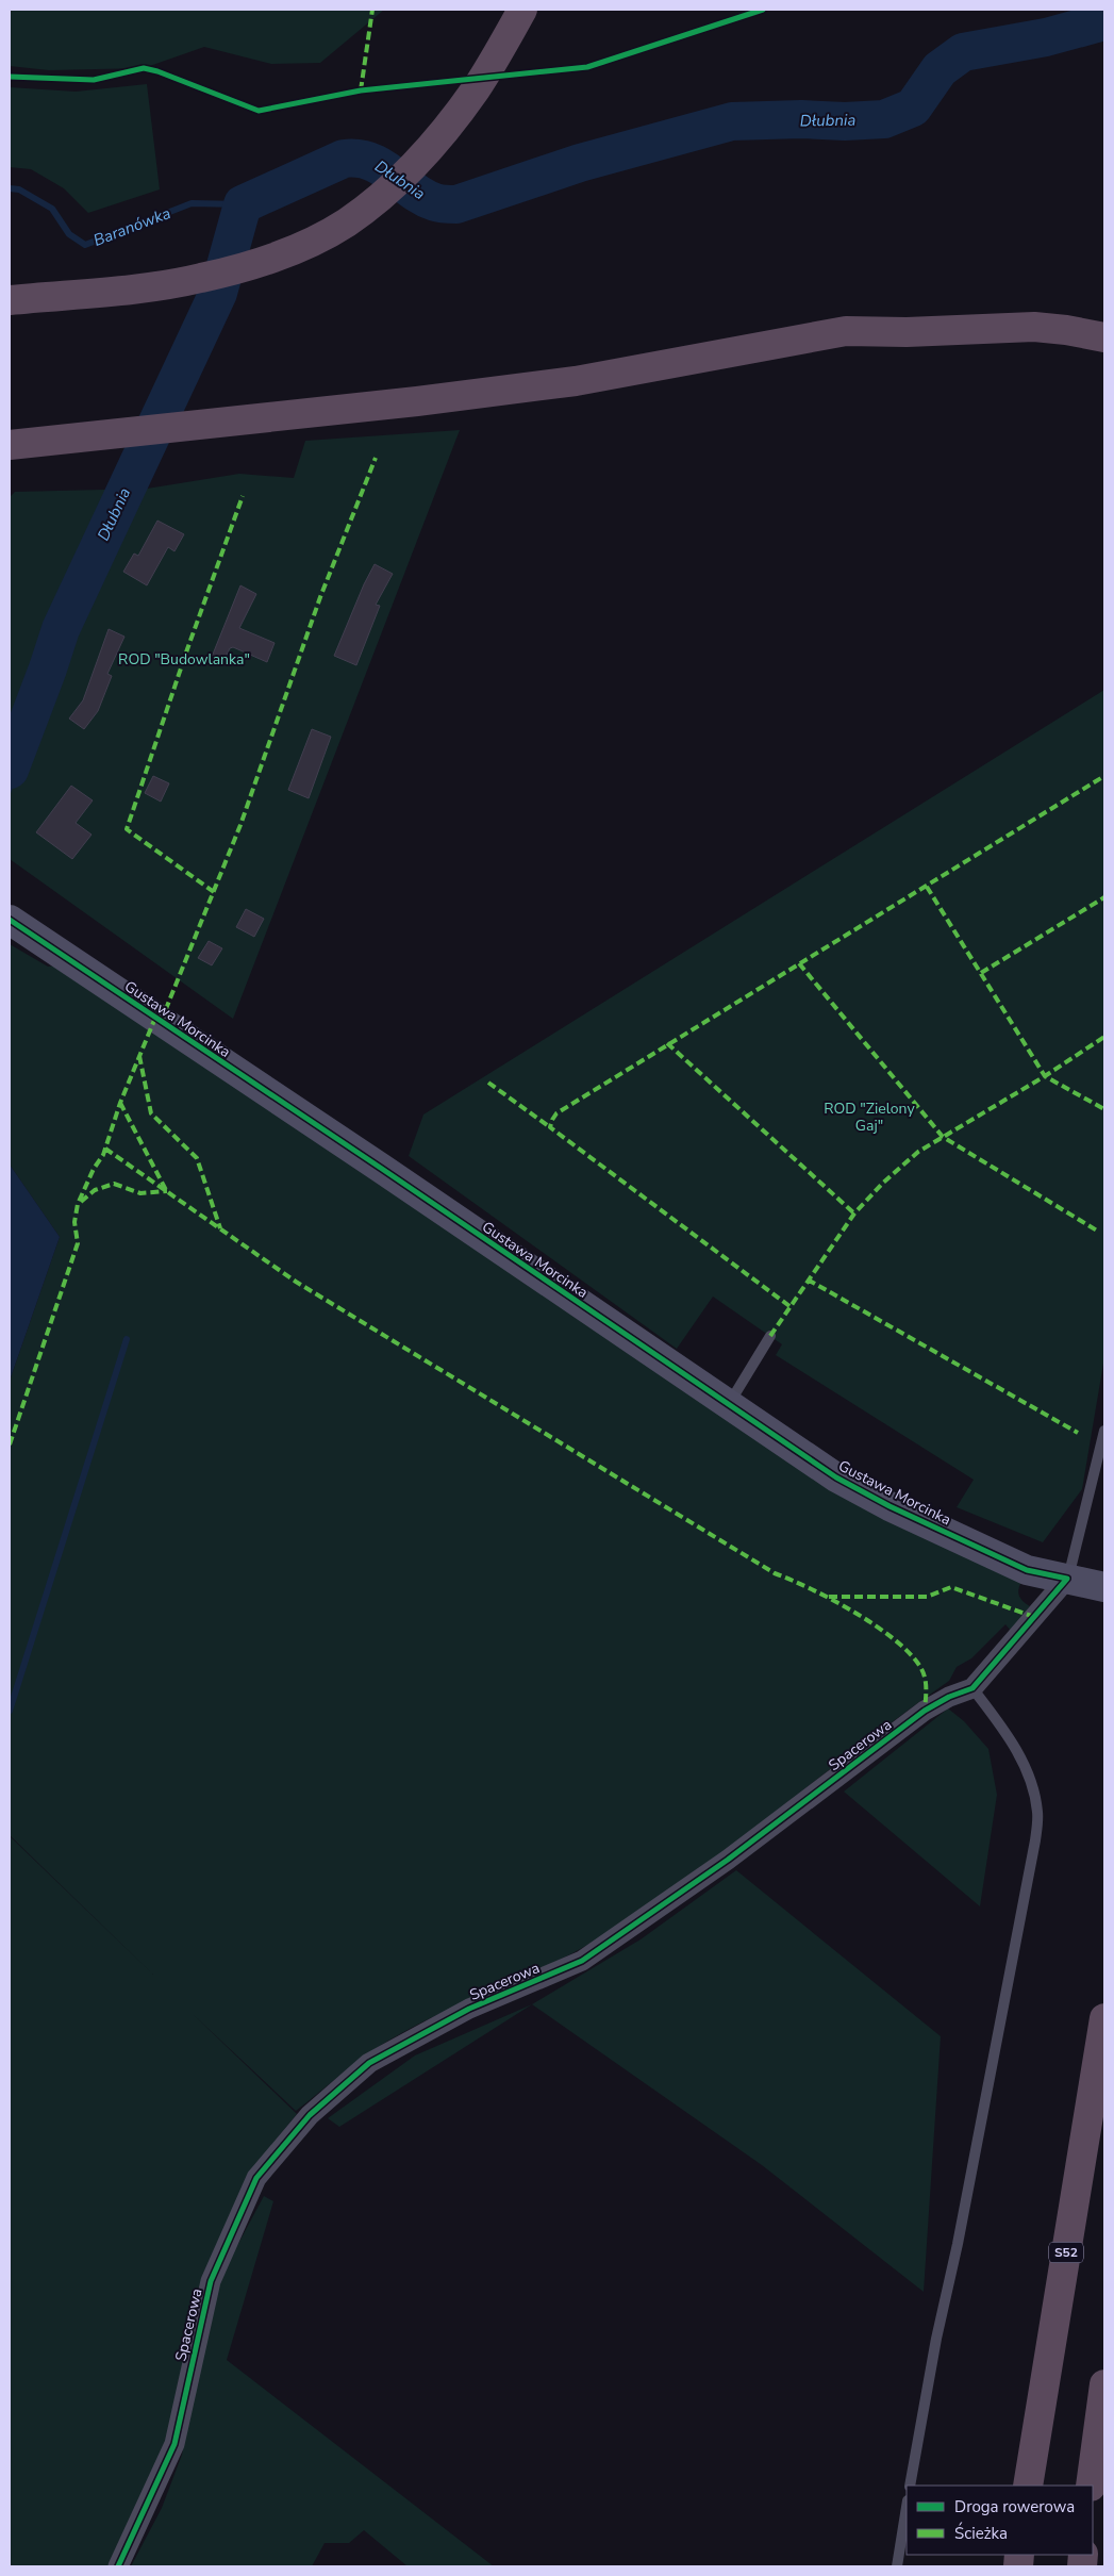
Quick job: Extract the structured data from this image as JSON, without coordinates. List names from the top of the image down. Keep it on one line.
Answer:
{"streets":{"highway":["S52"],"street":["Gustawa Morcinka","Spacerowa"]},"crossings":[["Gustawa Morcinka","Spacerowa"]],"water":["Dłubnia","Baranówka"],"parks":["ROD \"Budowlanka\"","ROD \"Zielony Gaj\""],"legend":["Droga rowerowa","Ścieżka"]}
